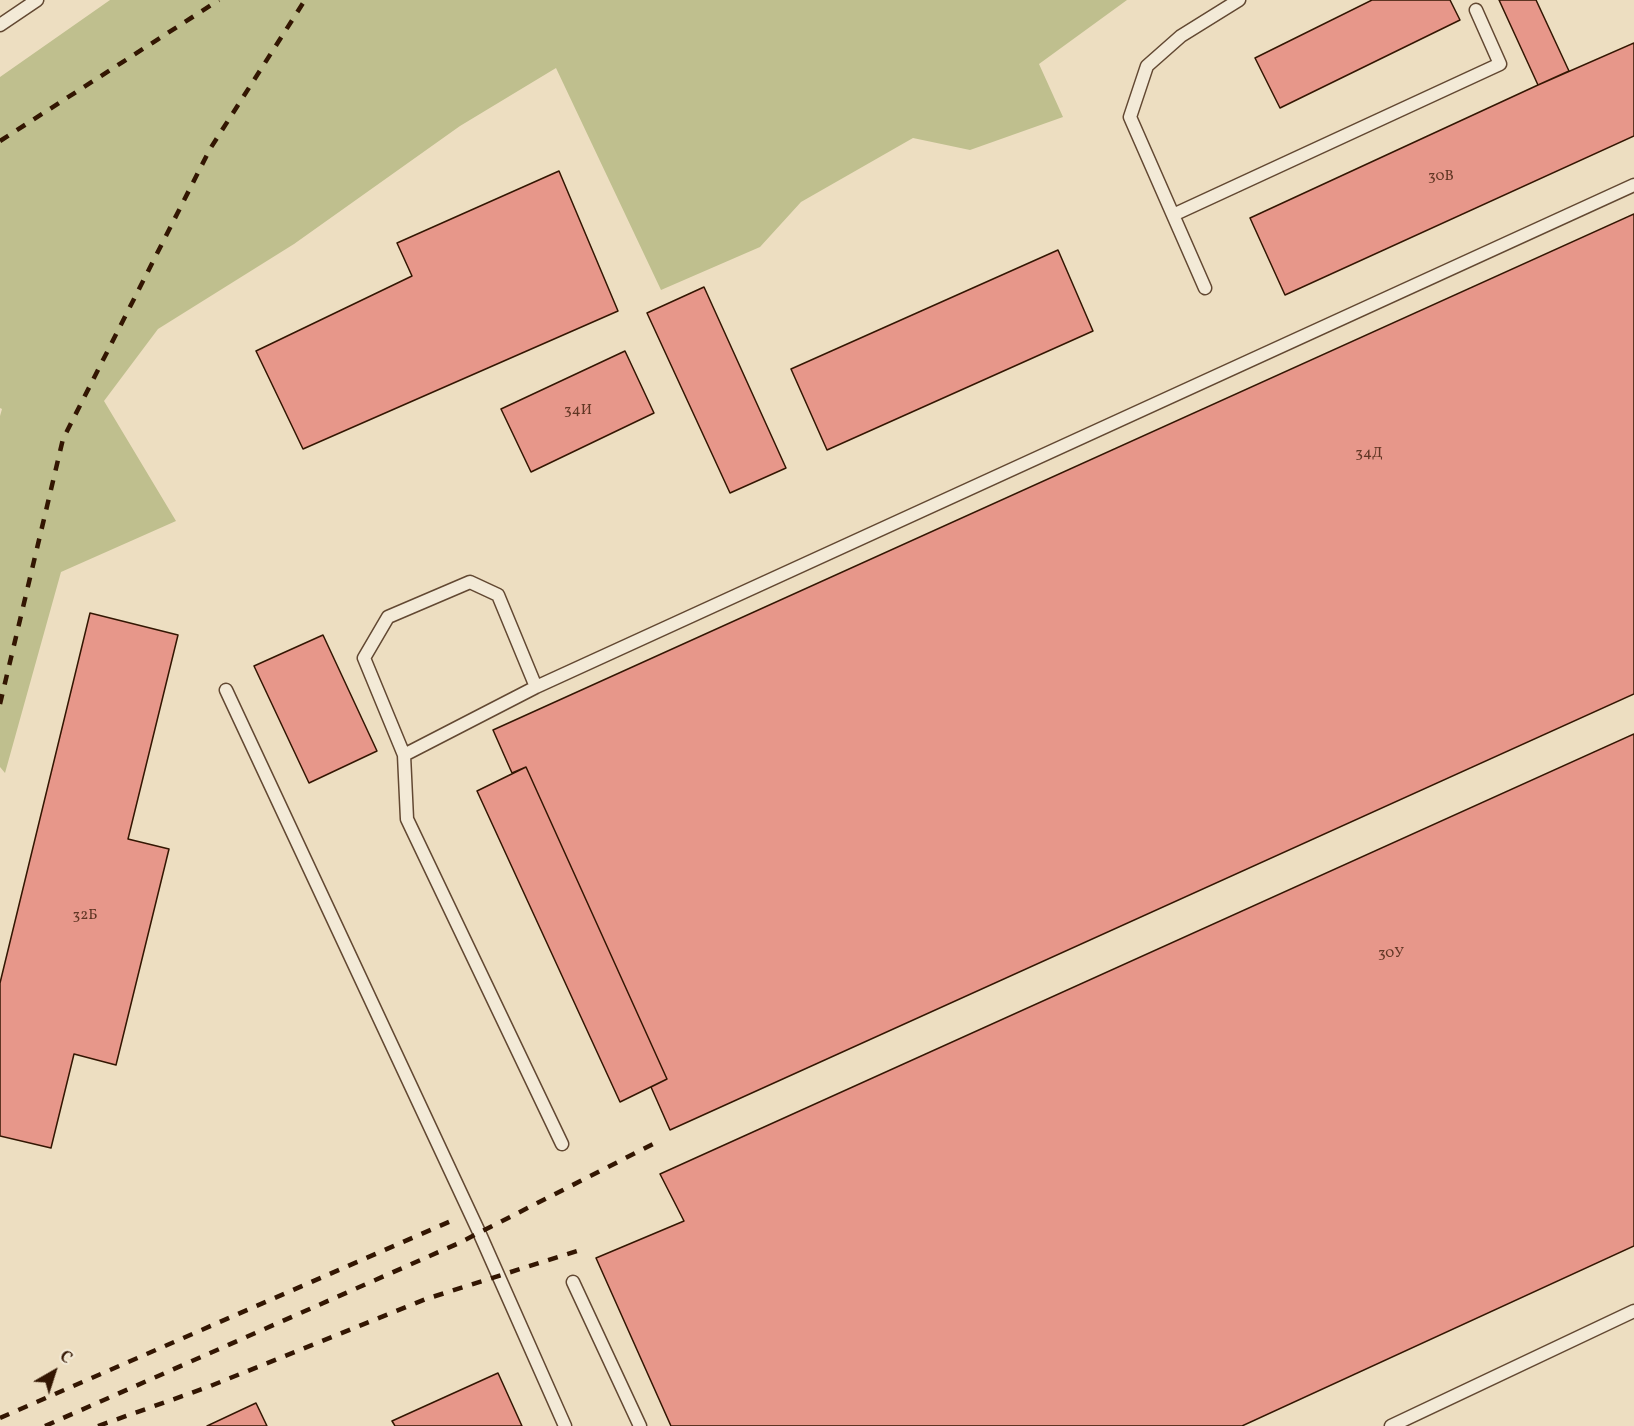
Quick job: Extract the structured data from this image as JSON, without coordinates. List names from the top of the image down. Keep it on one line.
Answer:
{"house_numbers":["30В","34И","34Д","32Б","30У"],"north":"top right"}
